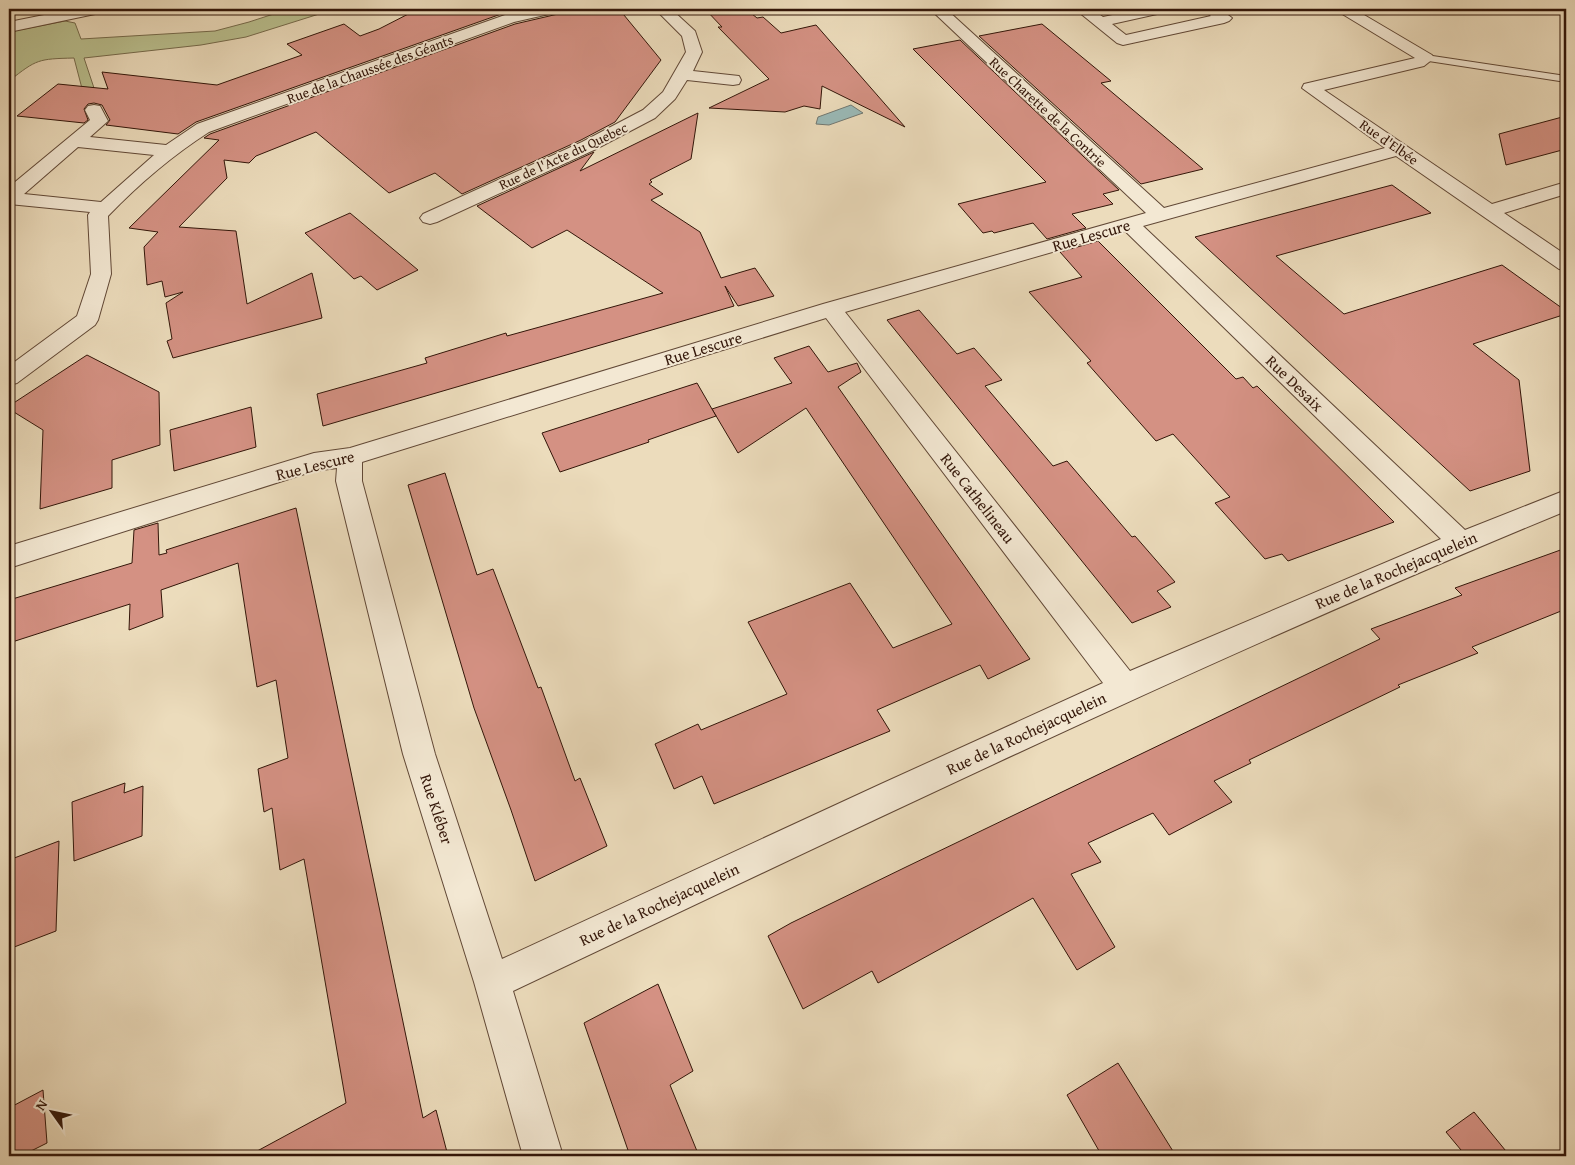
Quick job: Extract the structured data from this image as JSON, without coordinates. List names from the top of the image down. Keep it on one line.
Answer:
{"streets":{"street":["Rue de la Chaussée des Géants","Rue Charette de la Contrie","Rue d'Elbée","Rue de l'Acte du Quebec","Rue Lescure","Rue Desaix","Rue Cathelineau","Rue de la Rochejacquelein","Rue Kléber"]},"crossings":[["Rue Charette de la Contrie","Rue Lescure"],["Rue d'Elbée","Rue Lescure"],["Rue Lescure","Rue Desaix"],["Rue Lescure","Rue Cathelineau"],["Rue Lescure","Rue Kléber"],["Rue Desaix","Rue de la Rochejacquelein"],["Rue Cathelineau","Rue de la Rochejacquelein"],["Rue de la Rochejacquelein","Rue Kléber"]],"north":"top left"}
